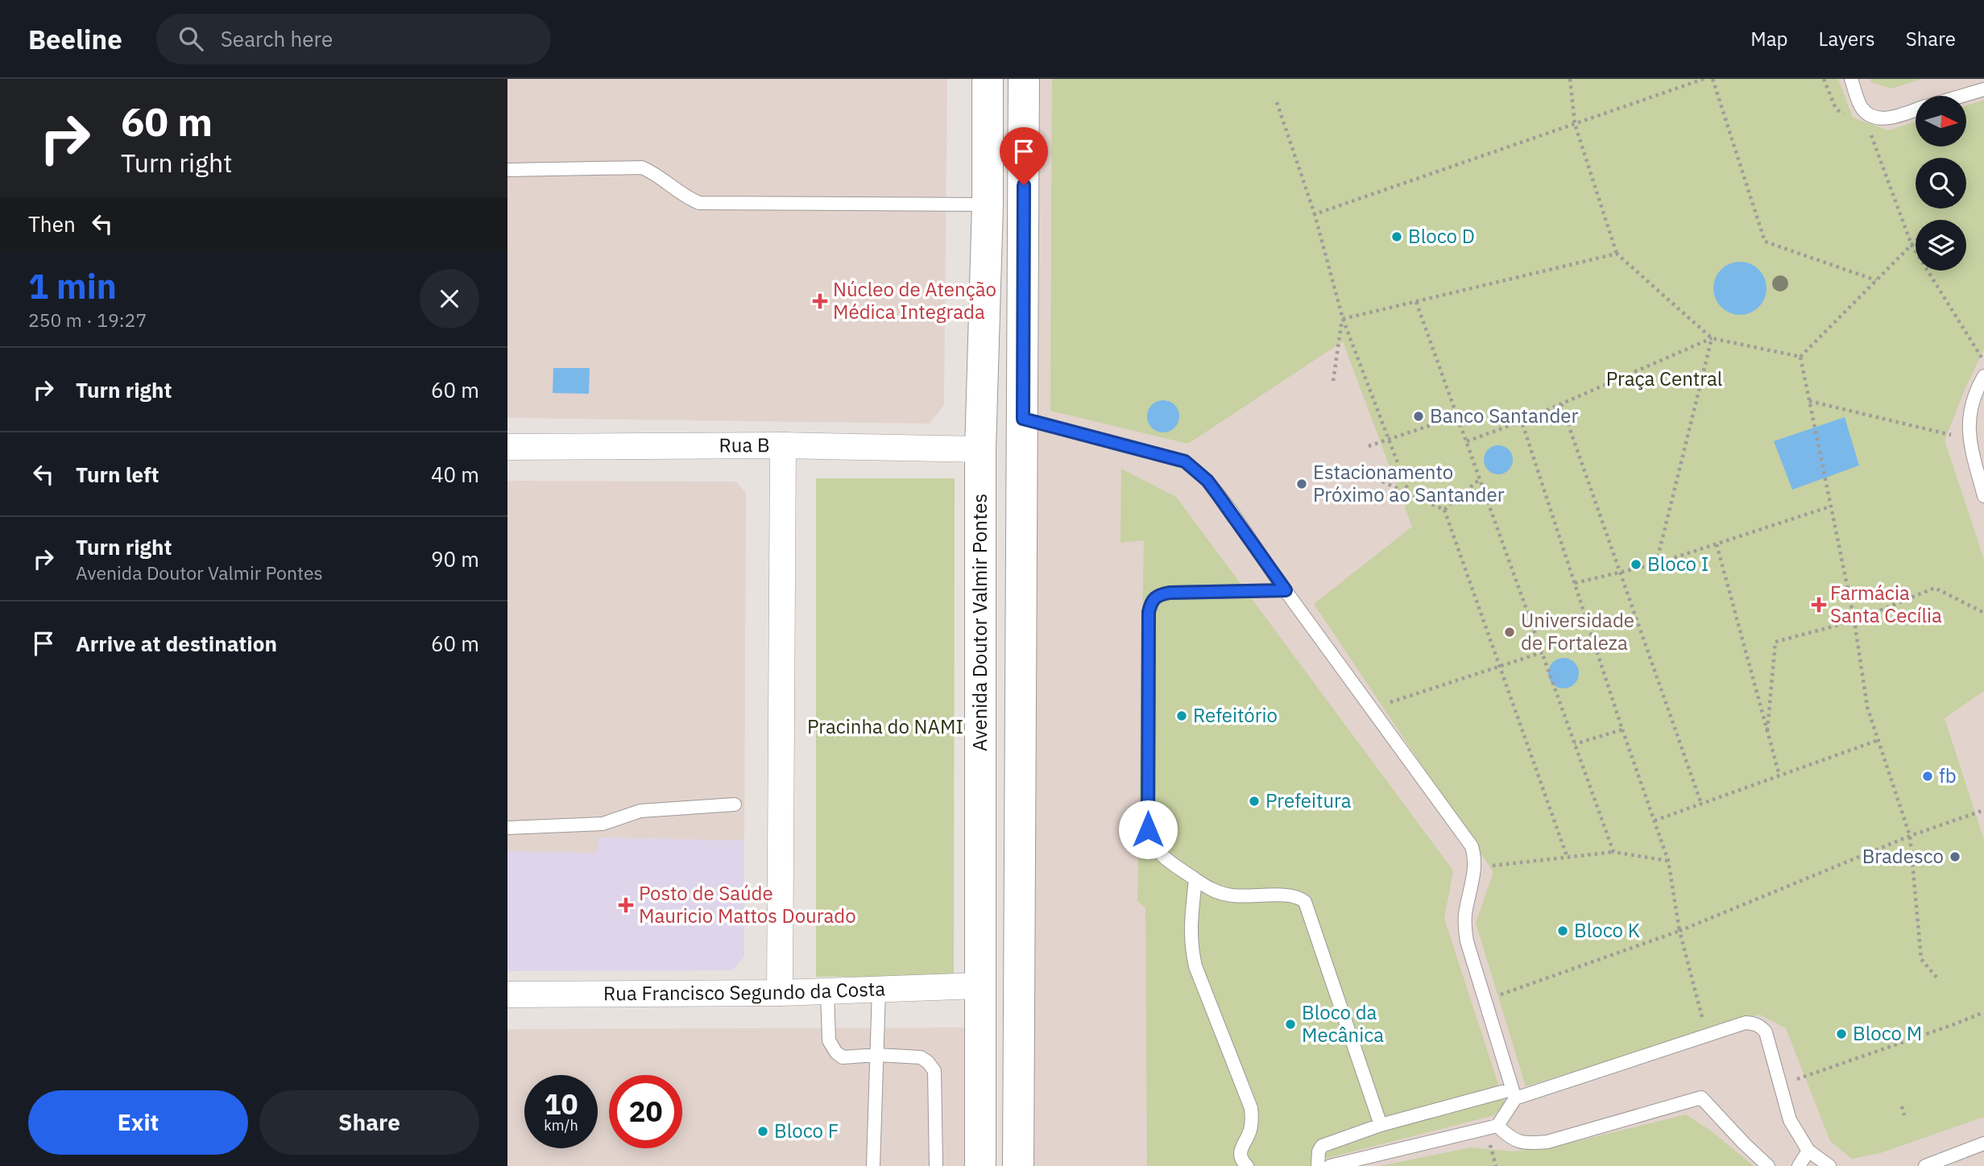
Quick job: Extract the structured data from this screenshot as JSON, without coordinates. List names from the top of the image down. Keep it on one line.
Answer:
{"streets":{"street":["Rua B","Avenida Doutor Valmir Pontes","Rua Francisco Segundo da Costa"]},"crossings":[["Rua B","Avenida Doutor Valmir Pontes"],["Avenida Doutor Valmir Pontes","Rua Francisco Segundo da Costa"]],"parks":["Praça Central","Pracinha do NAMI"],"places":{"other":["Bloco D","Banco Santander","Estacionamento Próximo ao Santander","Bloco I","Universidade de Fortaleza","Refeitório","fb","Prefeitura","Bradesco","Bloco K","Bloco da Mecânica","Bloco M","Bloco F"],"health":["Núcleo de Atenção Médica Integrada","Farmácia Santa Cecília","Posto de Saúde Mauricio Mattos Dourado"]},"north":"right","page":{"header":"Beeline","search":"Search here","nav":["Map","Layers","Share"],"turn":["60 m","Turn right"],"then":"Then","heading":["1 min","250 m · 19:27"],"list":[{"name":"Turn right","value":"60 m"},{"name":"Turn left","value":"40 m"},{"name":"Turn right","note":"Avenida Doutor Valmir Pontes","value":"90 m"},{"name":"Arrive at destination","value":"60 m"}],"speed":"10 km/h","limit":"20","buttons":["Exit","Share"]}}
